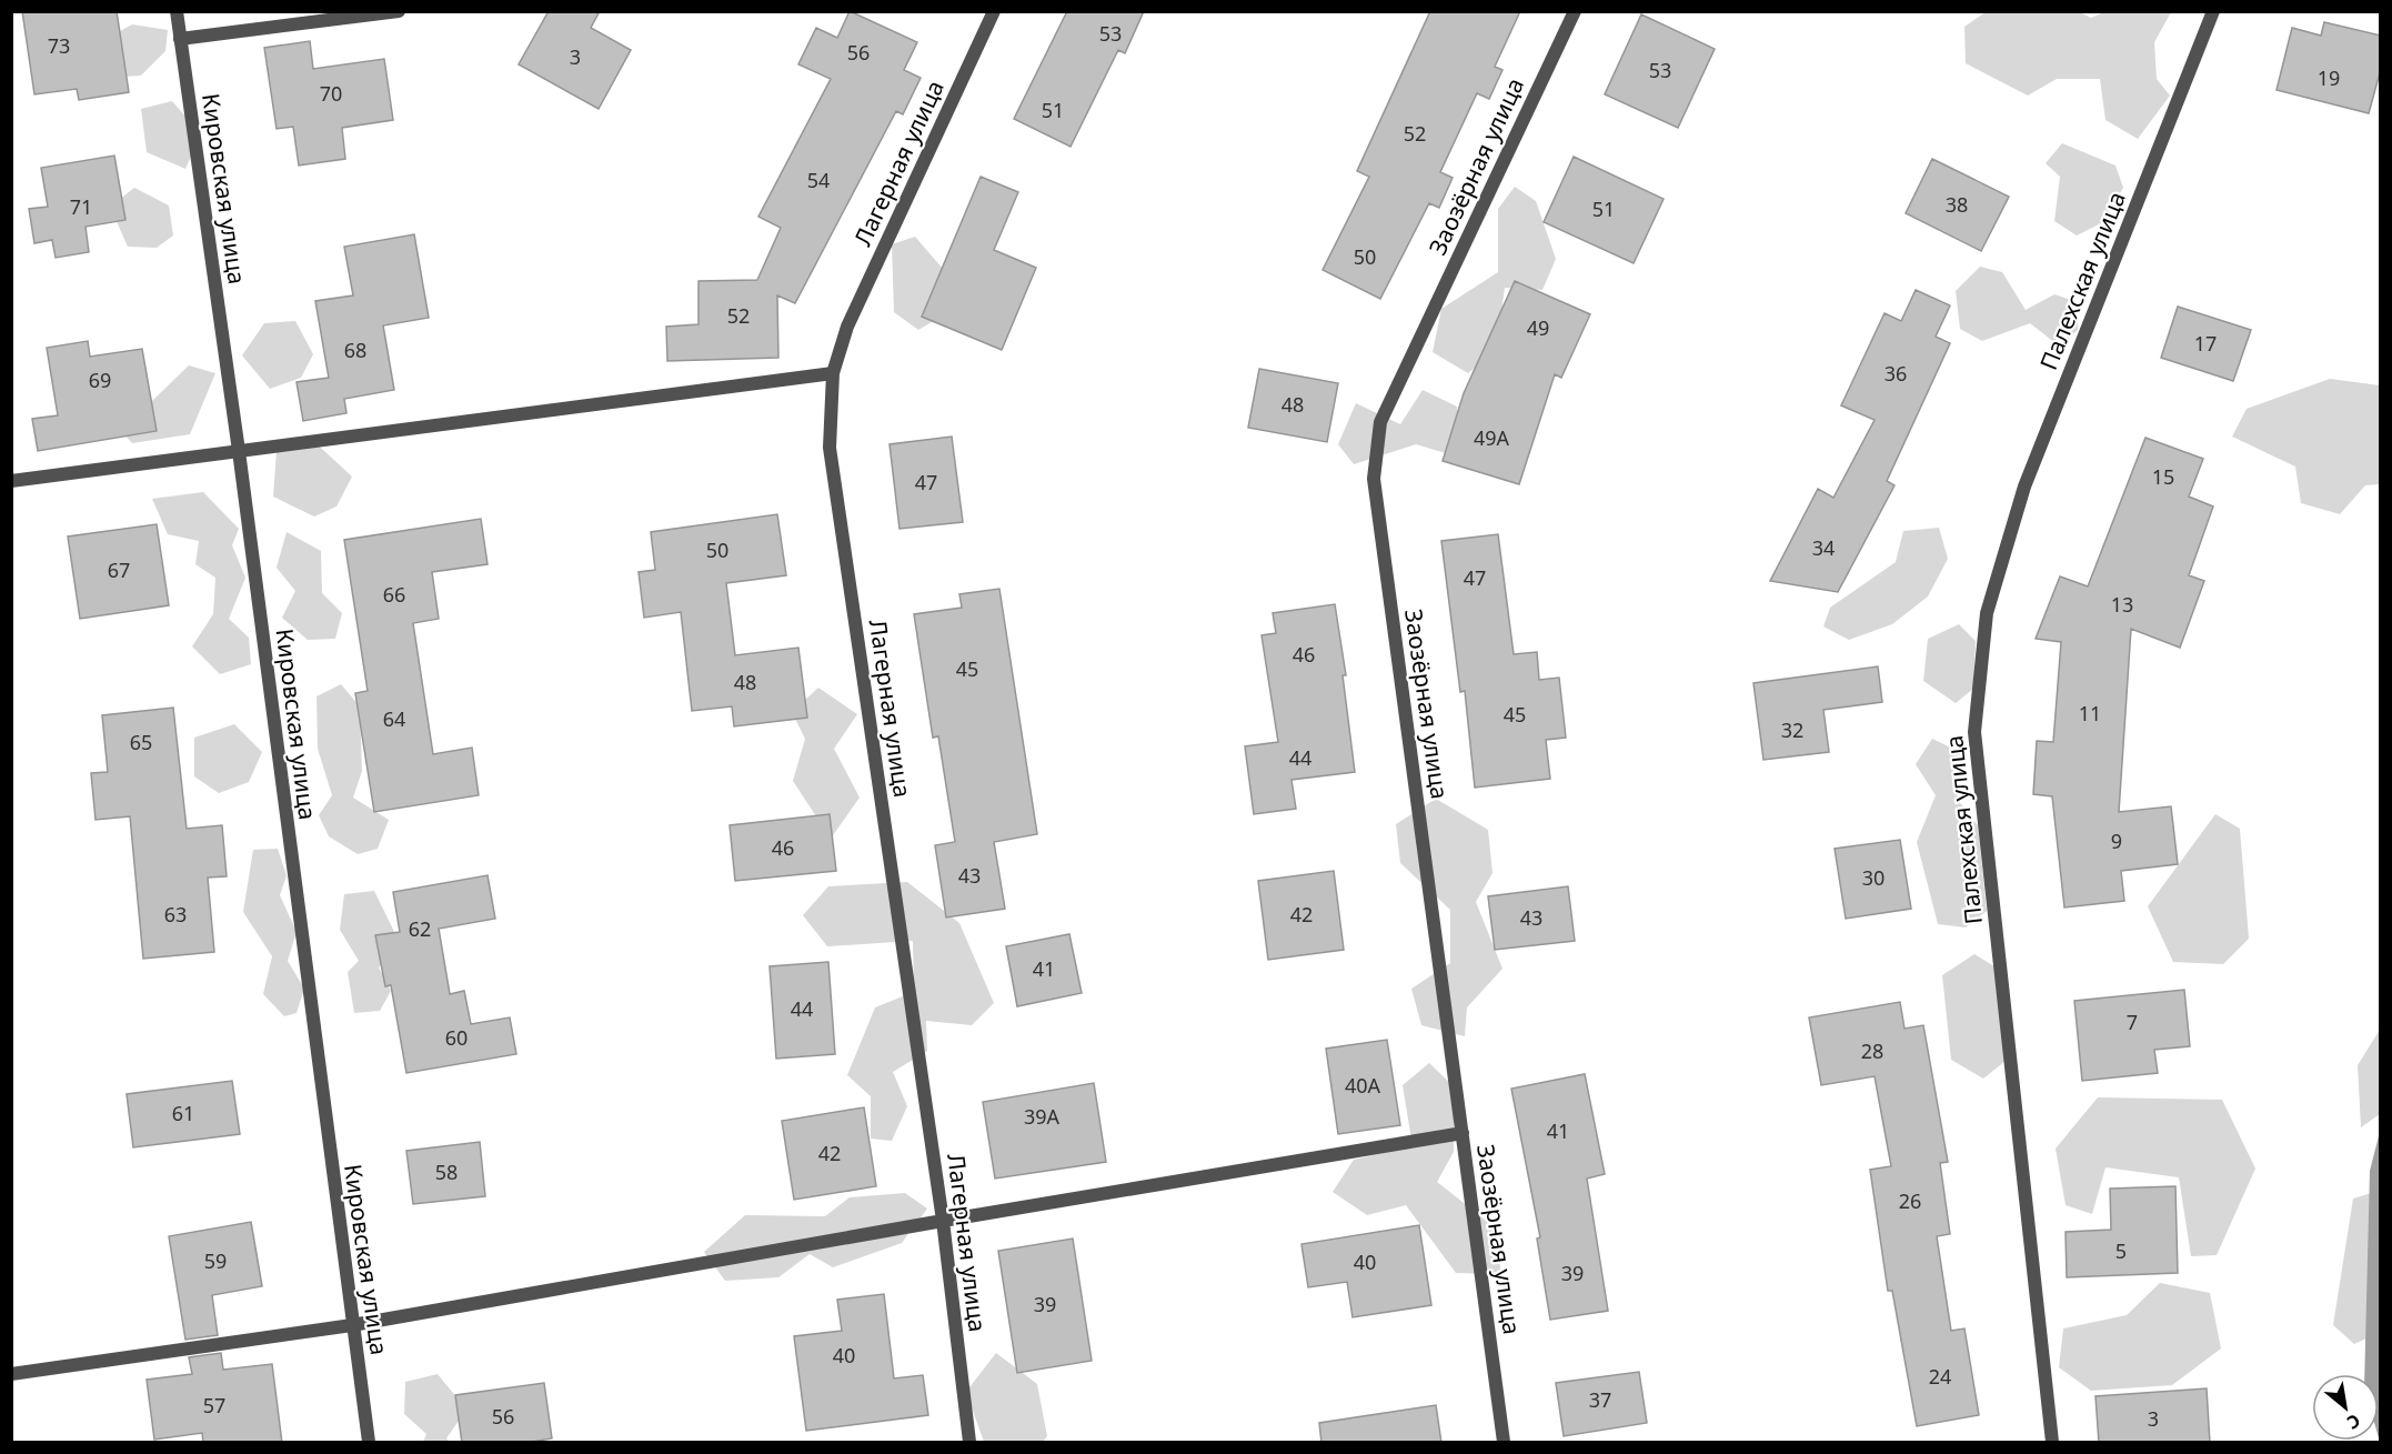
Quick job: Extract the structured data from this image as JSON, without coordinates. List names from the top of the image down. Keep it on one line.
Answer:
{"streets":{"street":["Лагерная улица","Заозёрная улица","Кировская улица","Палехская улица"]},"house_numbers":["53","73","56","3","53","19","70","51","52","54","38","71","51","50","52","49","17","68","36","69","48","49А","15","47","34","50","67","47","66","13","46","45","48","11","45","64","32","65","44","9","46","43","30","63","42","43","62","41","44","7","60","28","40А","61","39А","41","42","58","26","5","59","40","39","39","40","24","37","57","56","3"],"north":"bottom right"}
